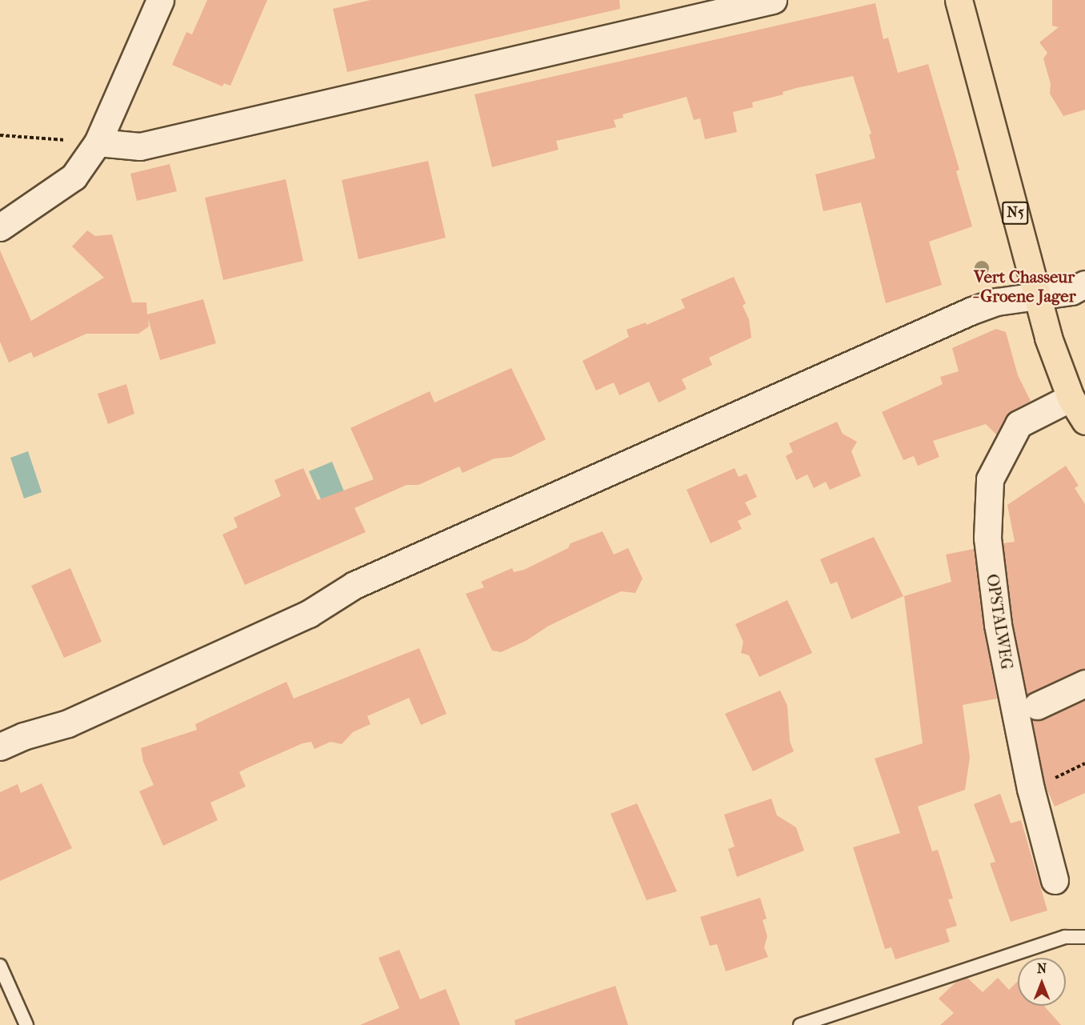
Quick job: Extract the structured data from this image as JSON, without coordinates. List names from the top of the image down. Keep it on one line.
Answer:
{"streets":{"main road":["N5"],"street":["OPSTALWEG"]},"crossings":[["N5","OPSTALWEG"]],"districts":["Vert Chasseur - Groene Jager"],"north":"top"}
